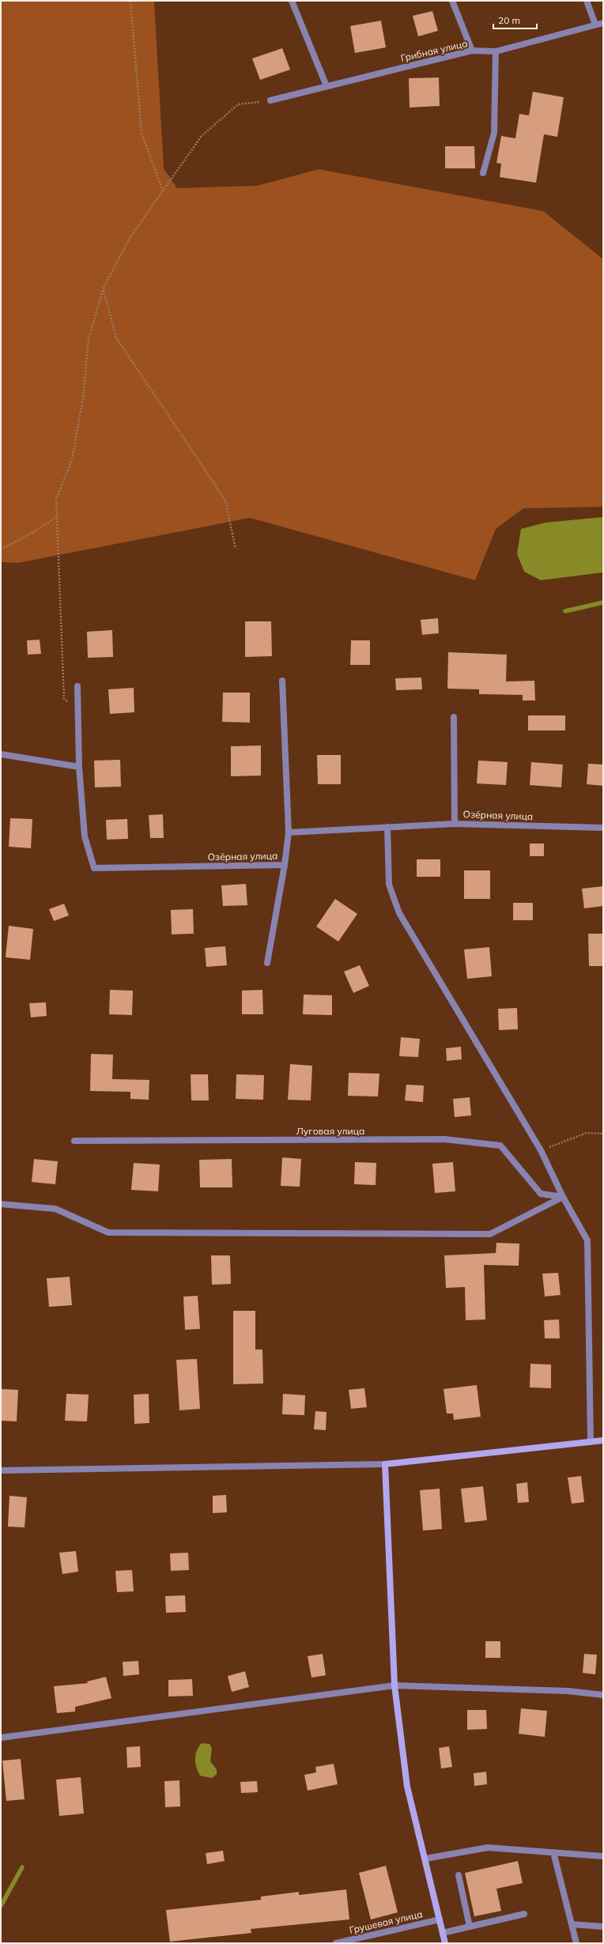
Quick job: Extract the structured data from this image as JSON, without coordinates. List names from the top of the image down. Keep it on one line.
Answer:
{"streets":{"street":["Грибная улица","Озёрная улица","Луговая улица","Грушевая улица"]},"scale_bar":"20 m"}
